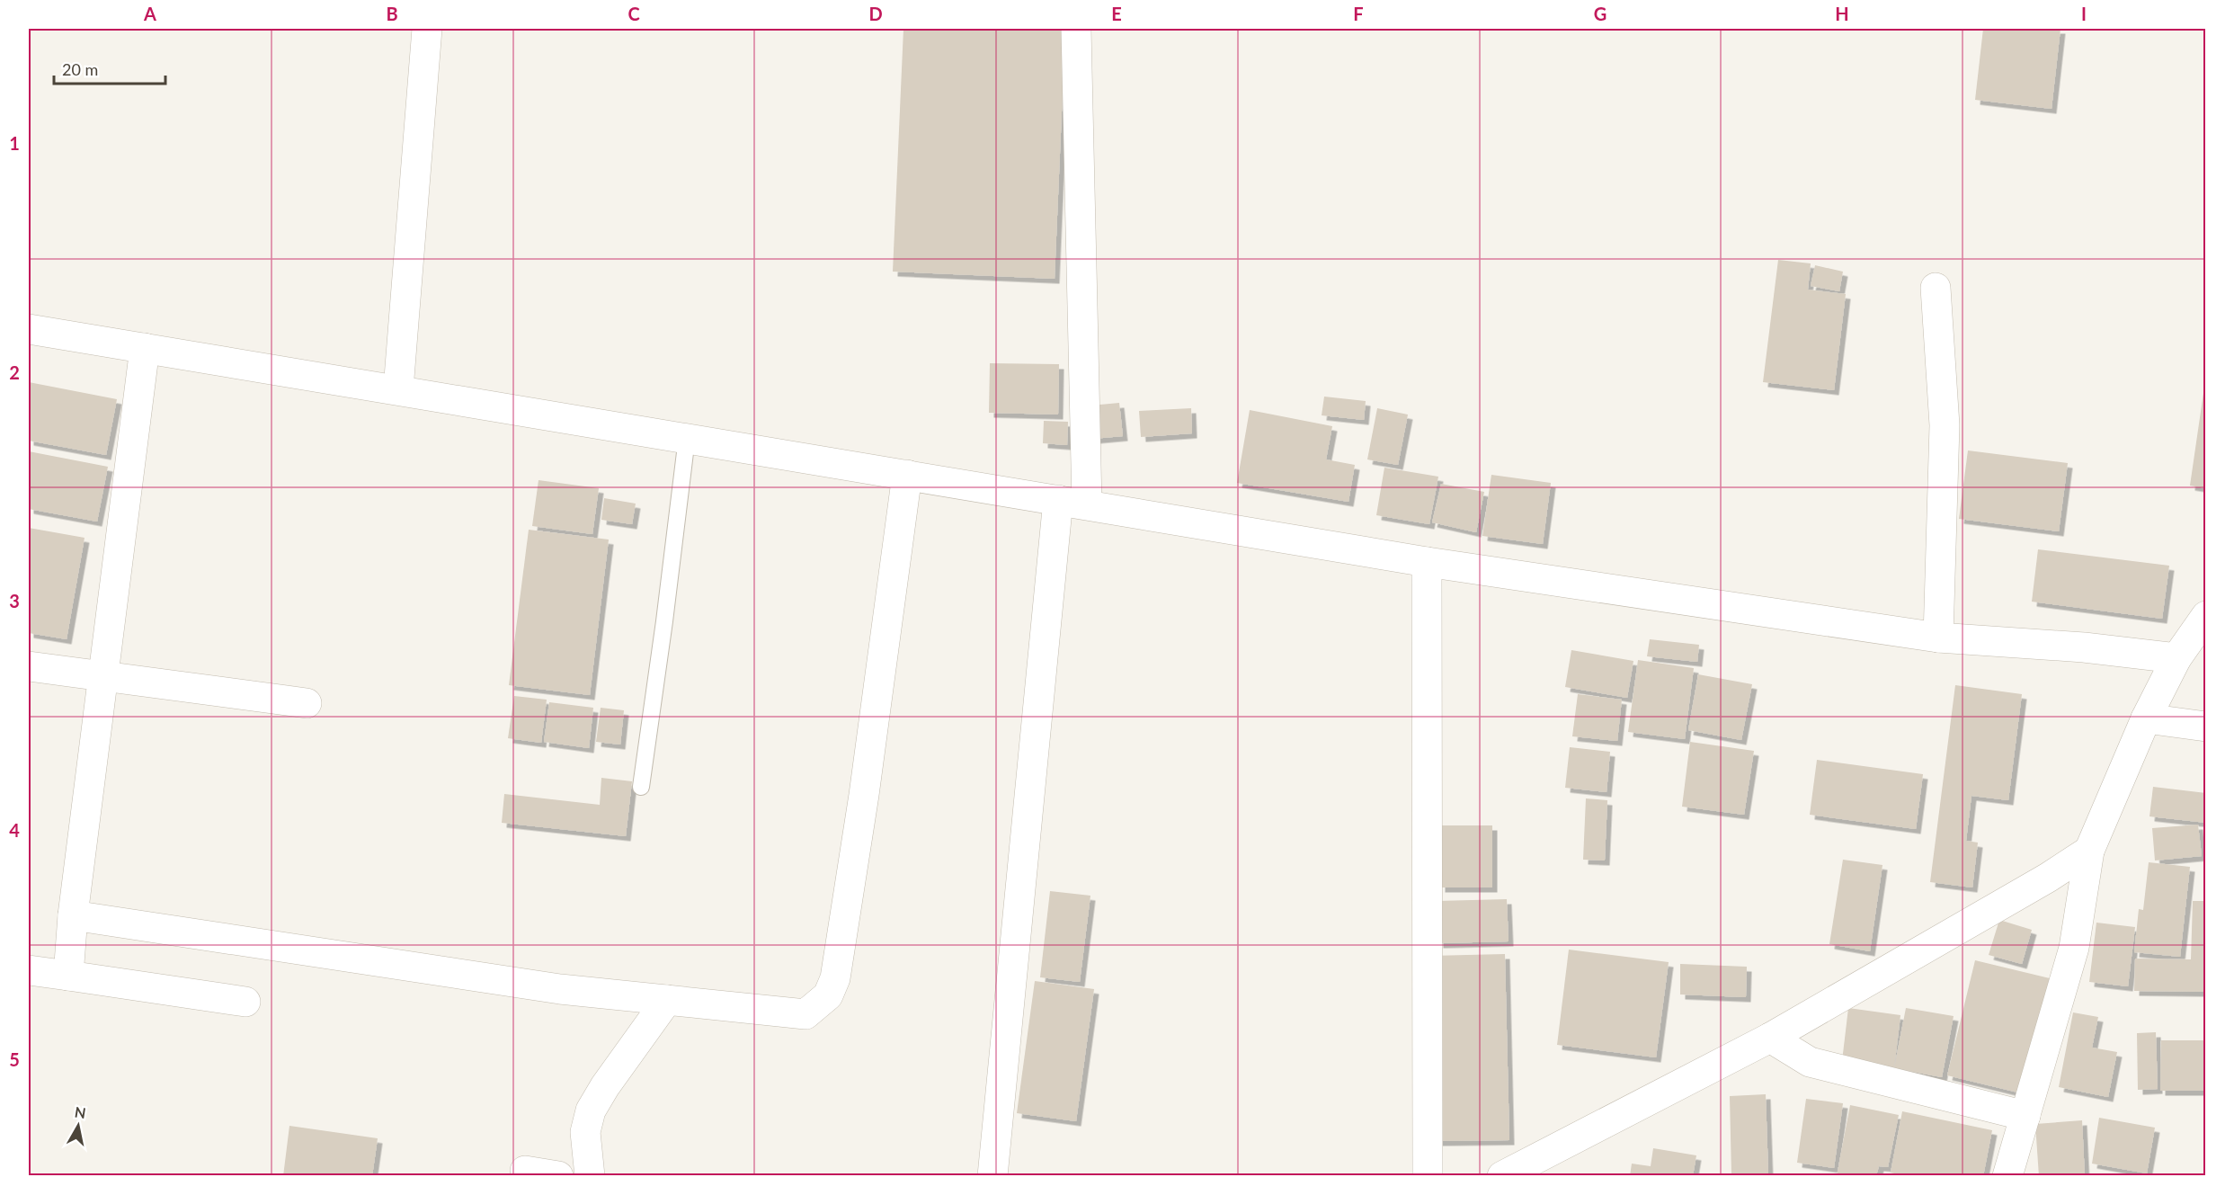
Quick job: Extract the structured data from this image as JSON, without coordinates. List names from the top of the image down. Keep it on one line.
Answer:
{"scale_bar":"20 m","north":"top","grid":{"columns":["A","B","C","D","E","F","G","H","I"],"rows":["1","2","3","4","5"]}}
